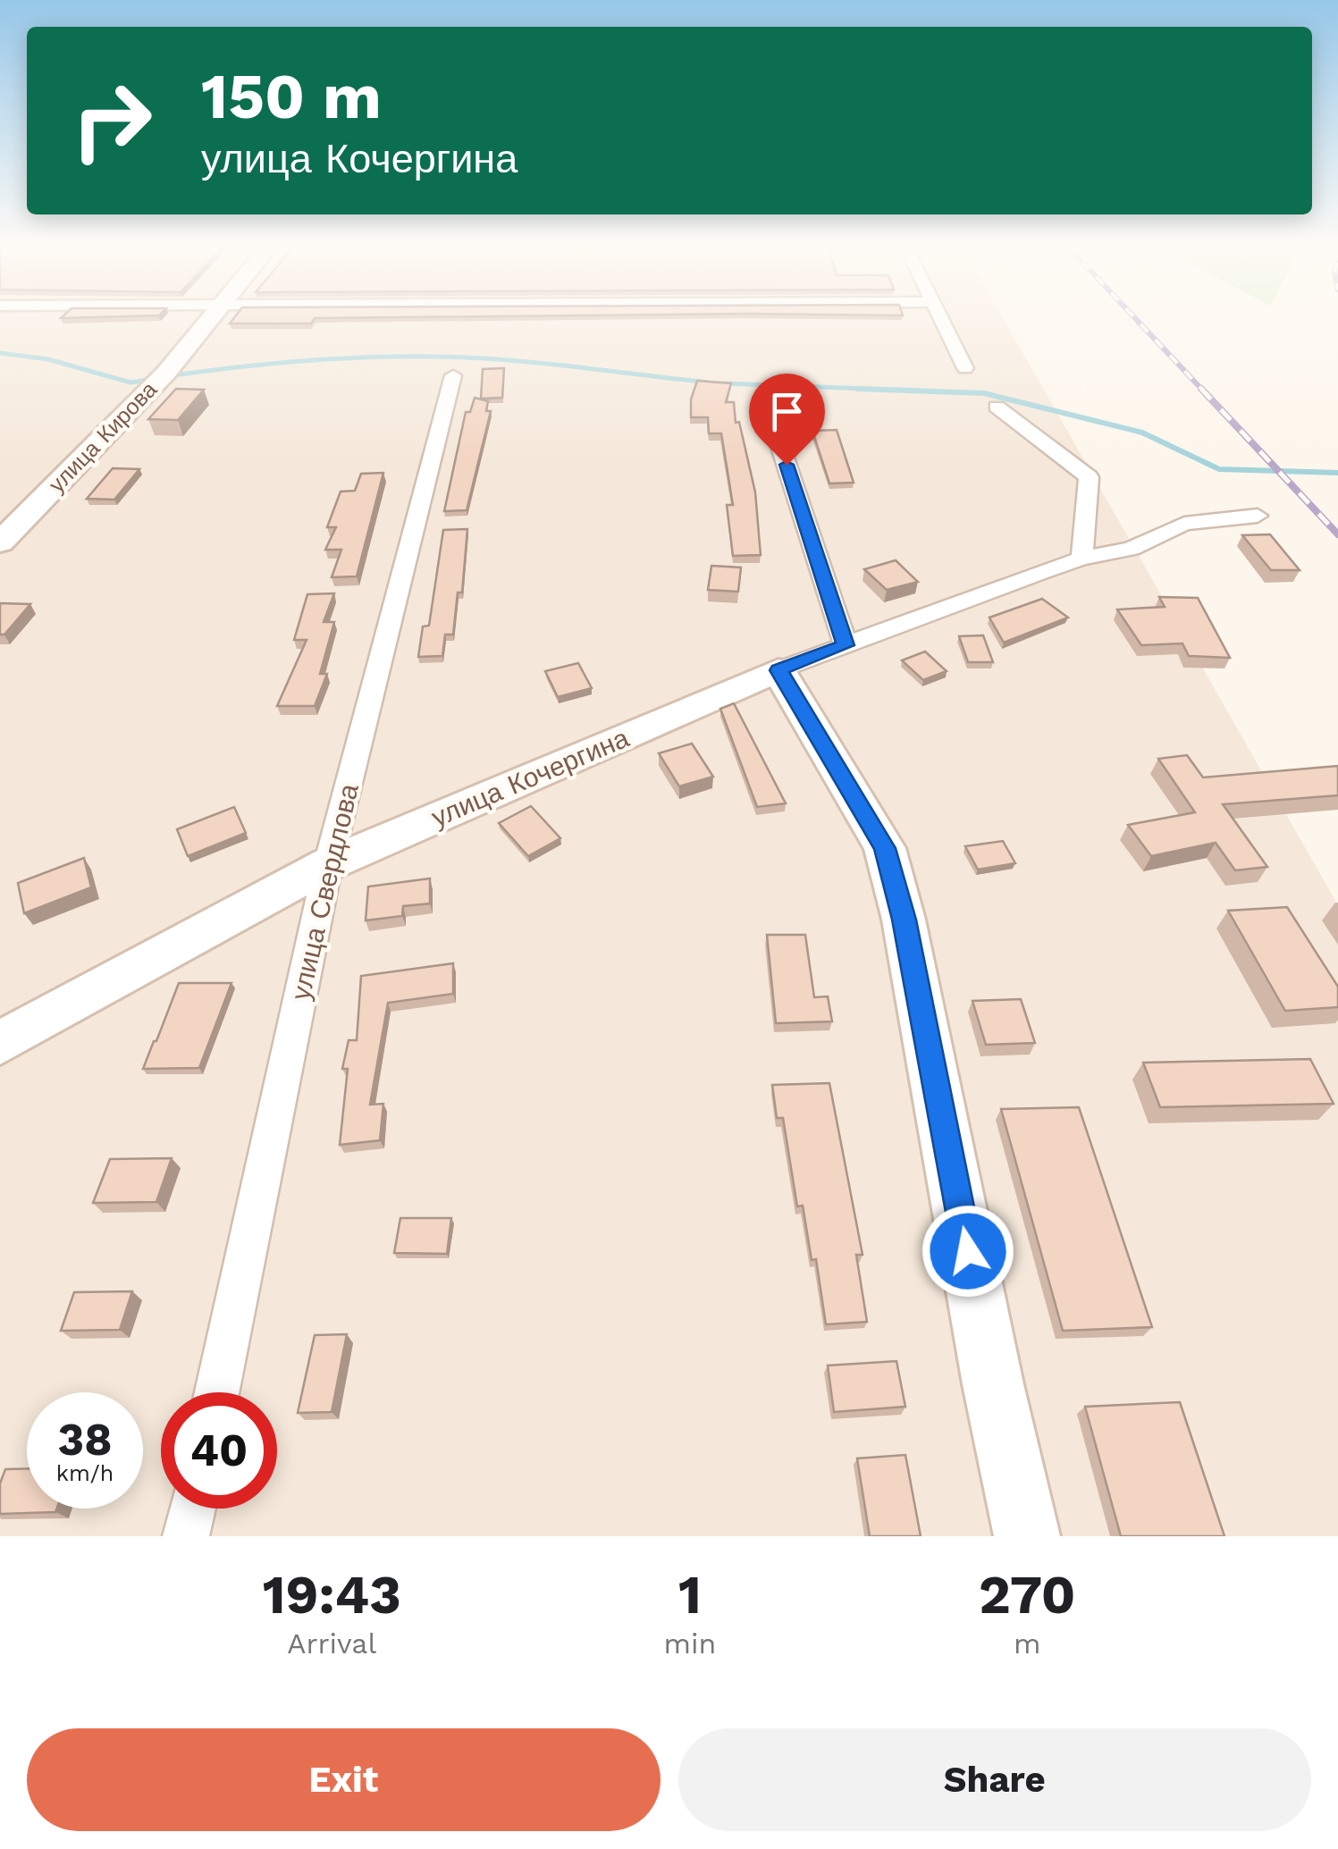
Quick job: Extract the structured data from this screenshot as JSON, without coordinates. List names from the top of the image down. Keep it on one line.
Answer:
{"streets":{"street":["улица Кирова","улица Кочергина","улица Свердлова"]},"crossings":[["улица Кочергина","улица Свердлова"]],"page":{"turn":["150 m","улица Кочергина"],"speed":"38 km/h","limit":"40","eta":["19:43","Arrival","1","min","270","m"],"buttons":["Exit","Share"]}}
